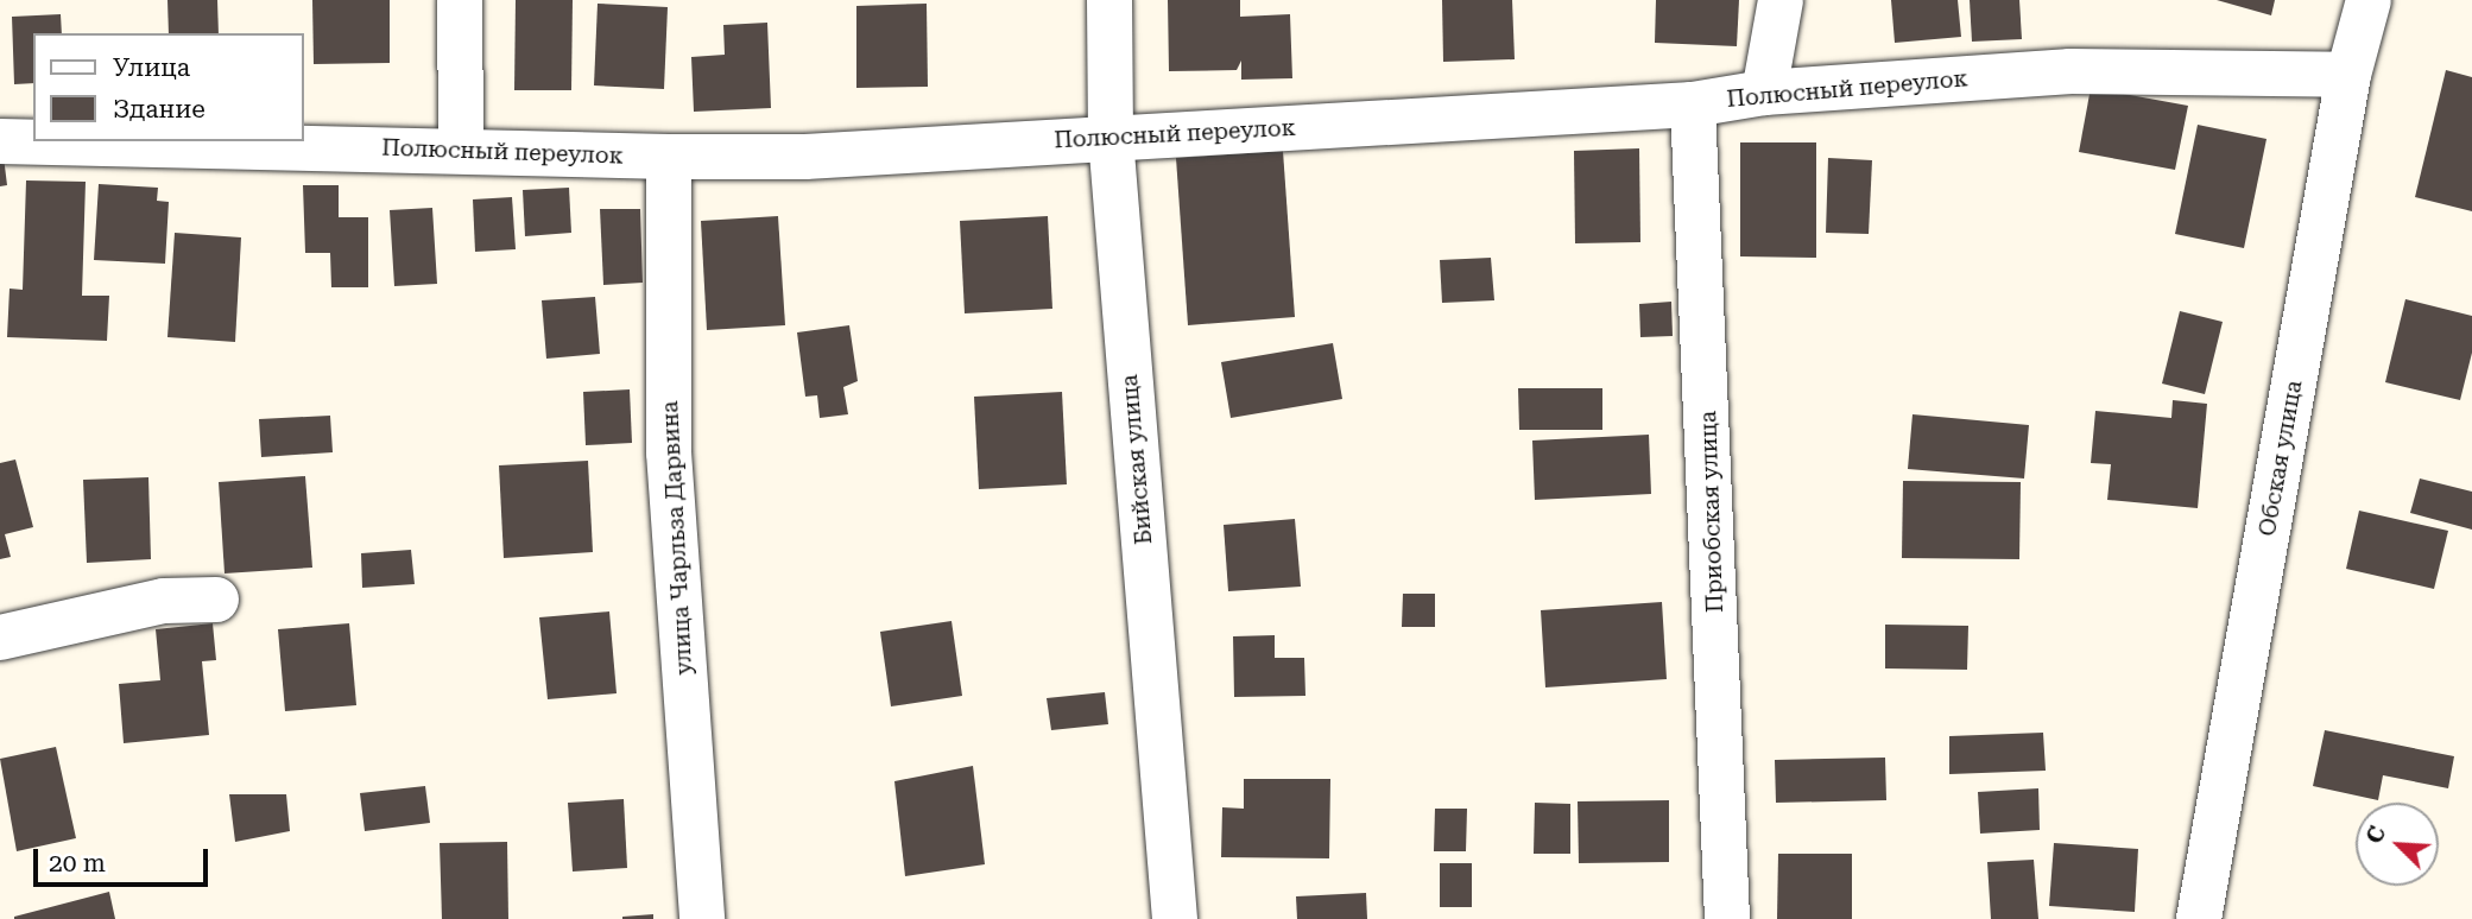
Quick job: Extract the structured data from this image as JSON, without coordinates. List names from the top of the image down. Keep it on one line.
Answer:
{"streets":{"street":["Полюсный переулок","Обская улица","Бийская улица","Приобская улица","улица Чарльза Дарвина"]},"crossings":[["Полюсный переулок","Обская улица"],["Полюсный переулок","Бийская улица"],["Полюсный переулок","Приобская улица"],["Полюсный переулок","улица Чарльза Дарвина"]],"legend":["Улица","Здание"],"scale_bar":"20 m","north":"top left"}
